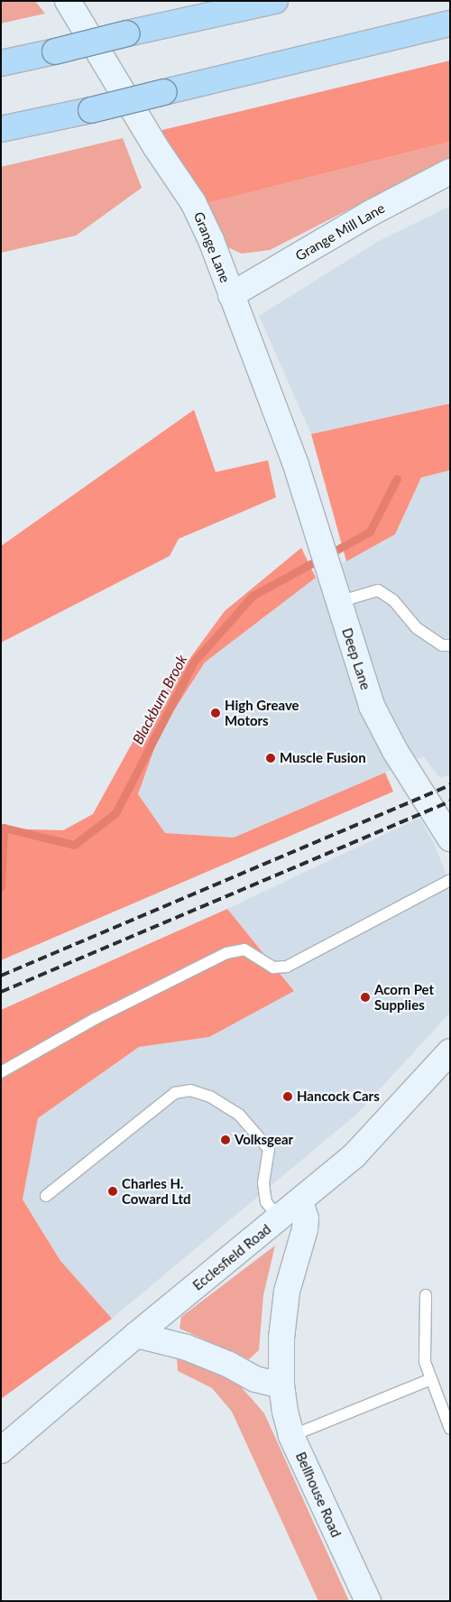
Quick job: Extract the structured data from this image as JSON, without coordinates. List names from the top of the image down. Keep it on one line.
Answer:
{"streets":{"main road":["Grange Mill Lane","Grange Lane","Deep Lane","Ecclesfield Road","Bellhouse Road"]},"crossings":[["Grange Mill Lane","Grange Lane"],["Grange Lane","Deep Lane"],["Ecclesfield Road","Bellhouse Road"]],"water":["Blackburn Brook"],"places":["High Greave Motors","Muscle Fusion","Acorn Pet Supplies","Hancock Cars","Volksgear","Charles H. Coward Ltd"]}
